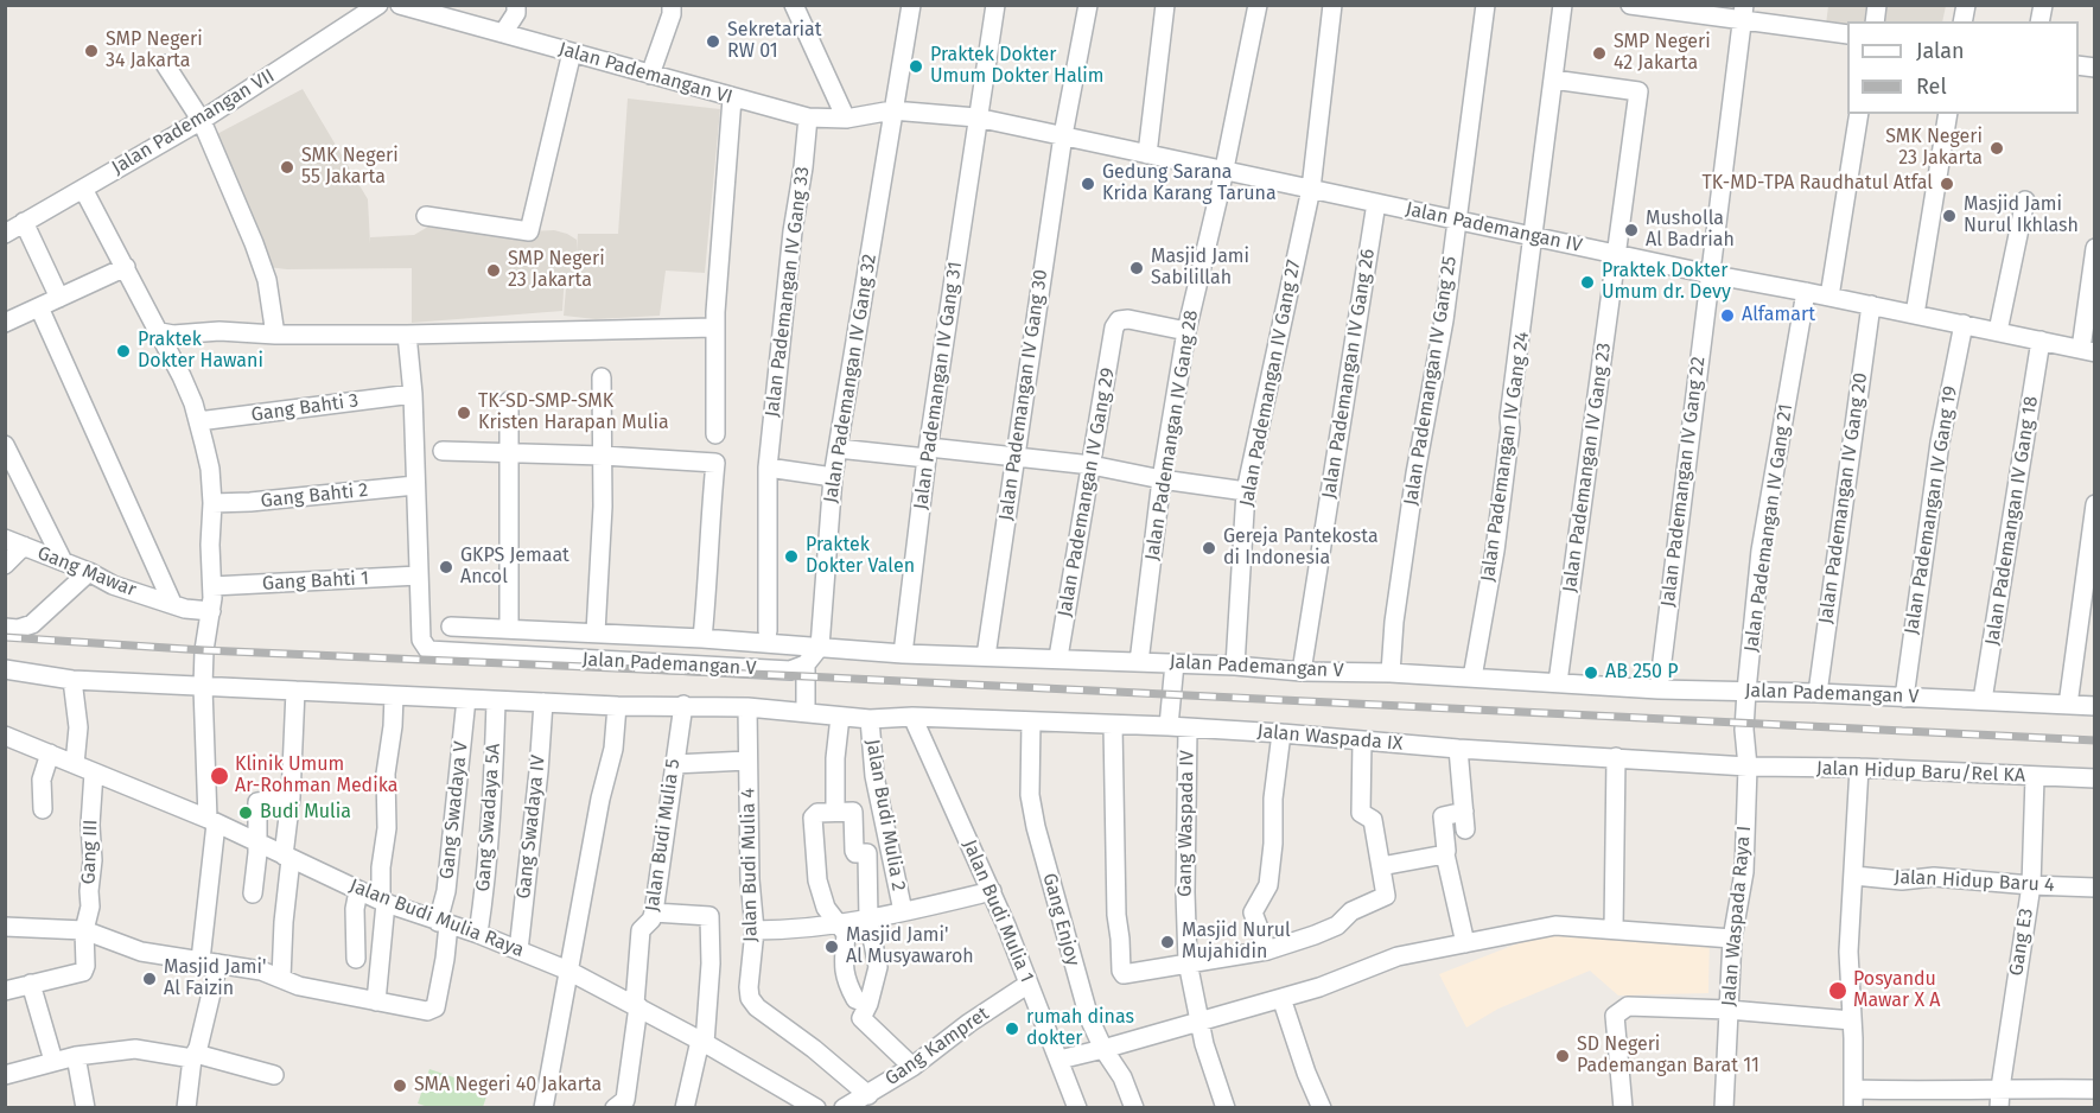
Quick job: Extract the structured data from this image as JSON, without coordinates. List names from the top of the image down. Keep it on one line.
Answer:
{"streets":{"street":["Jalan Pademangan VI","Jalan Pademangan VII","Jalan Pademangan IV","Jalan Pademangan IV Gang 33","Jalan Pademangan IV Gang 26","Jalan Pademangan IV Gang 32","Jalan Pademangan IV Gang 25","Jalan Pademangan IV Gang 27","Jalan Pademangan IV Gang 31","Jalan Pademangan IV Gang 30","Gang Bahti 3","Jalan Pademangan IV Gang 28","Jalan Pademangan IV Gang 24","Jalan Pademangan IV Gang 23","Jalan Pademangan IV Gang 22","Jalan Pademangan IV Gang 29","Gang Bahti 2","Jalan Pademangan IV Gang 20","Jalan Pademangan IV Gang 19","Jalan Pademangan IV Gang 18","Jalan Pademangan IV Gang 21","Gang Mawar","Gang Bahti 1","Jalan Pademangan V","Jalan Waspada IX","Jalan Hidup Baru/Rel KA","Gang Swadaya V","Jalan Budi Mulia 2","Gang Swadaya 5A","Gang Waspada IV","Gang Swadaya IV","Jalan Budi Mulia 5","Gang III","Jalan Budi Mulia 4","Jalan Hidup Baru 4","Jalan Budi Mulia 1","Jalan Waspada Raya I","Jalan Budi Mulia Raya","Gang Enjoy","Gang E3","Gang Kampret"]},"crossings":[["Jalan Pademangan VI","Jalan Pademangan IV"],["Jalan Pademangan VI","Jalan Pademangan IV Gang 33"],["Jalan Pademangan VI","Jalan Pademangan IV Gang 32"],["Jalan Pademangan IV","Jalan Pademangan IV Gang 26"],["Jalan Pademangan IV","Jalan Pademangan IV Gang 32"],["Jalan Pademangan IV","Jalan Pademangan IV Gang 25"],["Jalan Pademangan IV","Jalan Pademangan IV Gang 27"],["Jalan Pademangan IV","Jalan Pademangan IV Gang 31"],["Jalan Pademangan IV","Jalan Pademangan IV Gang 30"],["Jalan Pademangan IV","Jalan Pademangan IV Gang 28"],["Jalan Pademangan IV","Jalan Pademangan IV Gang 24"],["Jalan Pademangan IV","Jalan Pademangan IV Gang 23"],["Jalan Pademangan IV","Jalan Pademangan IV Gang 22"],["Jalan Pademangan IV","Jalan Pademangan IV Gang 20"],["Jalan Pademangan IV","Jalan Pademangan IV Gang 19"],["Jalan Pademangan IV","Jalan Pademangan IV Gang 18"],["Jalan Pademangan IV","Jalan Pademangan IV Gang 21"],["Jalan Pademangan IV Gang 26","Jalan Pademangan V"],["Jalan Pademangan IV Gang 32","Jalan Pademangan V"],["Jalan Pademangan IV Gang 25","Jalan Pademangan V"],["Jalan Pademangan IV Gang 27","Jalan Pademangan V"],["Jalan Pademangan IV Gang 31","Jalan Pademangan V"],["Jalan Pademangan IV Gang 30","Jalan Pademangan V"],["Jalan Pademangan IV Gang 28","Jalan Pademangan IV Gang 29"],["Jalan Pademangan IV Gang 28","Jalan Pademangan V"],["Jalan Pademangan IV Gang 24","Jalan Pademangan IV Gang 23"],["Jalan Pademangan IV Gang 24","Jalan Pademangan V"],["Jalan Pademangan IV Gang 23","Jalan Pademangan V"],["Jalan Pademangan IV Gang 22","Jalan Pademangan V"],["Jalan Pademangan IV Gang 29","Jalan Pademangan V"],["Jalan Pademangan IV Gang 20","Jalan Pademangan V"],["Jalan Pademangan IV Gang 19","Jalan Pademangan V"],["Jalan Pademangan IV Gang 18","Jalan Pademangan V"],["Jalan Pademangan IV Gang 21","Jalan Pademangan V"],["Jalan Pademangan IV Gang 21","Jalan Waspada IX"],["Jalan Pademangan IV Gang 21","Jalan Hidup Baru/Rel KA"],["Jalan Pademangan IV Gang 21","Jalan Waspada Raya I"],["Gang Bahti 1","Jalan Pademangan V"],["Jalan Waspada IX","Jalan Hidup Baru/Rel KA"],["Jalan Waspada IX","Gang Swadaya V"],["Jalan Waspada IX","Jalan Budi Mulia 2"],["Jalan Waspada IX","Gang Swadaya 5A"],["Jalan Waspada IX","Gang Waspada IV"],["Jalan Waspada IX","Gang Swadaya IV"],["Jalan Waspada IX","Jalan Budi Mulia 5"],["Jalan Waspada IX","Jalan Budi Mulia 4"],["Jalan Waspada IX","Jalan Budi Mulia 1"],["Jalan Waspada IX","Jalan Waspada Raya I"],["Jalan Waspada IX","Gang Enjoy"],["Jalan Hidup Baru/Rel KA","Jalan Waspada Raya I"],["Jalan Hidup Baru/Rel KA","Gang E3"],["Gang Swadaya V","Jalan Budi Mulia Raya"],["Gang Swadaya 5A","Jalan Budi Mulia Raya"],["Gang Swadaya IV","Jalan Budi Mulia Raya"],["Jalan Budi Mulia 5","Jalan Budi Mulia Raya"],["Gang III","Jalan Budi Mulia Raya"],["Jalan Budi Mulia 4","Gang Kampret"],["Jalan Hidup Baru 4","Gang E3"],["Jalan Budi Mulia 1","Gang Kampret"]],"places":["Sekretariat RW 01","SMP Negeri 34 Jakarta","SMP Negeri 42 Jakarta","Praktek Dokter Umum Dokter Halim","SMK Negeri 23 Jakarta","SMK Negeri 55 Jakarta","Gedung Sarana Krida Karang Taruna","TK-MD-TPA Raudhatul Atfal","Masjid Jami Nurul Ikhlash","Musholla Al Badriah","Masjid Jami Sabilillah","SMP Negeri 23 Jakarta","Praktek Dokter Umum dr. Devy","Alfamart","Praktek Dokter Hawani","TK-SD-SMP-SMK Kristen Harapan Mulia","Gereja Pantekosta di Indonesia","Praktek Dokter Valen","GKPS Jemaat Ancol","AB 250 P","Klinik Umum Ar-Rohman Medika","Budi Mulia","Masjid Nurul Mujahidin","Masjid Jami' Al Musyawaroh","Masjid Jami' Al Faizin","Posyandu Mawar X A","rumah dinas dokter","SD Negeri Pademangan Barat 11","SMA Negeri 40 Jakarta"],"legend":["Jalan","Rel"]}
